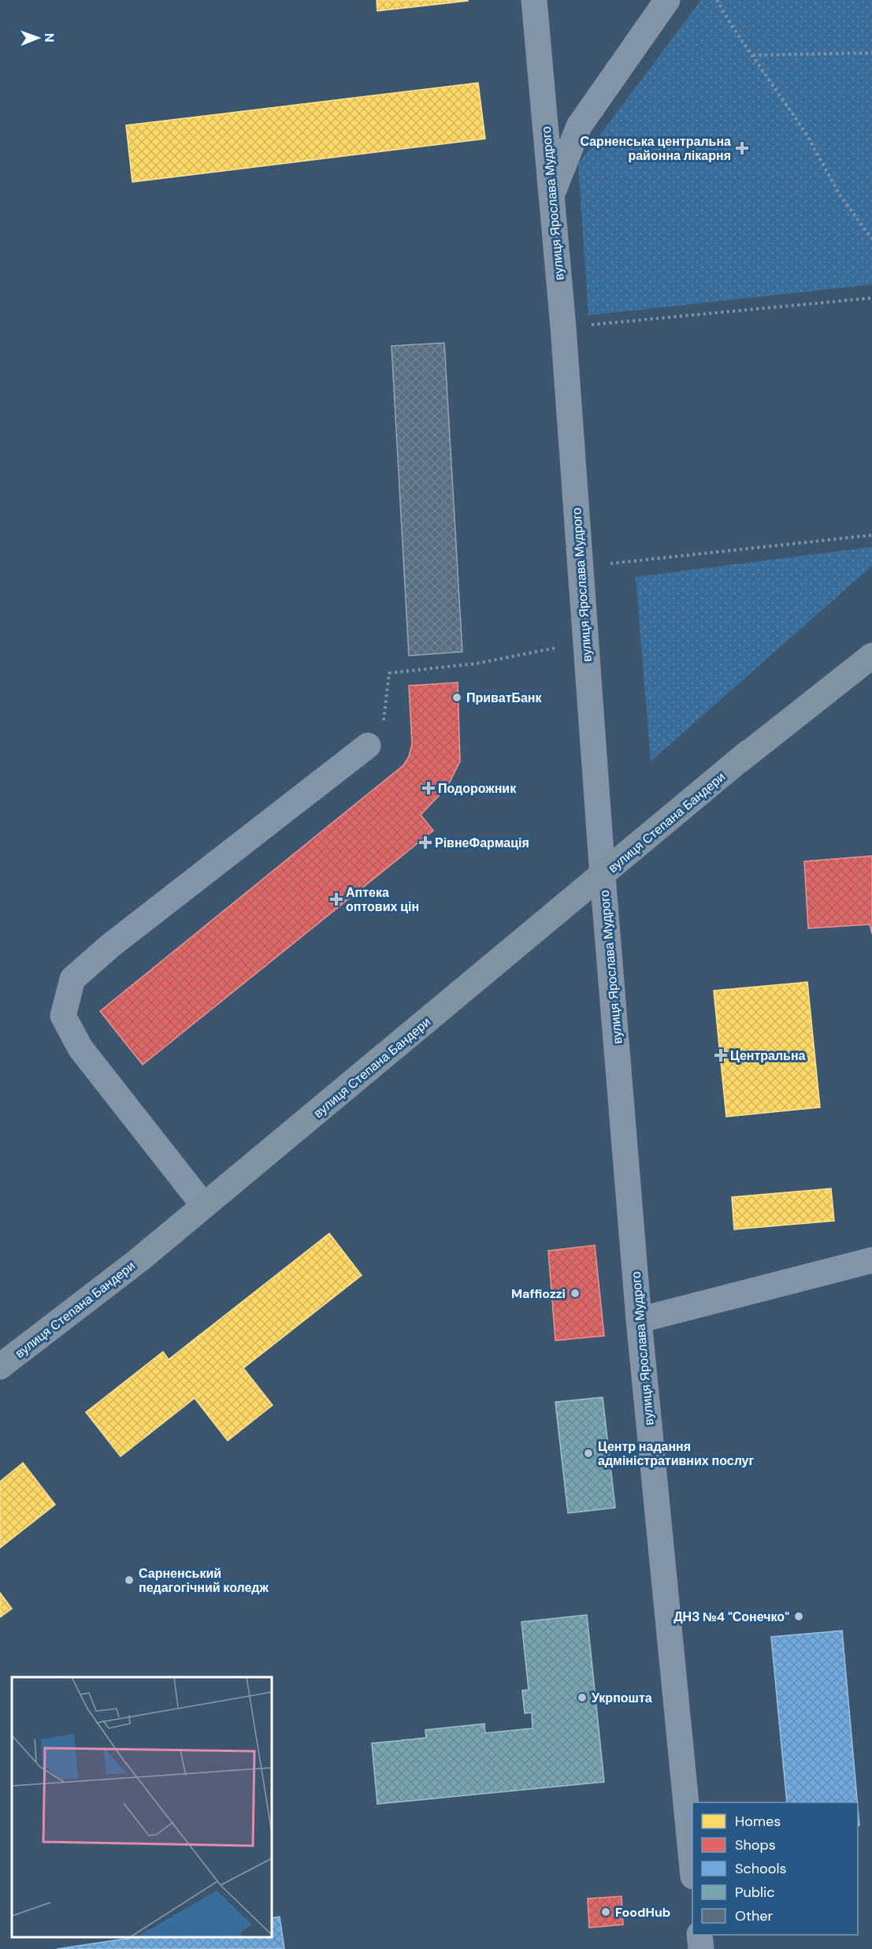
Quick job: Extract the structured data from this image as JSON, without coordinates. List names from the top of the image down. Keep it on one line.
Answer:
{"streets":{"main road":["вулиця Степана Бандери"],"street":["вулиця Ярослава Мудрого"]},"crossings":[["вулиця Ярослава Мудрого","вулиця Степана Бандери"]],"places":{"health":["Сарненська центральна районна лікарня","Подорожник","РівнеФармація","Аптека оптових цін","Центральна"],"other":["ПриватБанк","Maffiozzi","Центр надання адміністративних послуг","Сарненський педагогічний коледж","ДНЗ №4 \"Сонечко\"","Укрпошта","FoodHub"]},"legend":["Homes","Shops","Schools","Public","Other"],"north":"right"}
